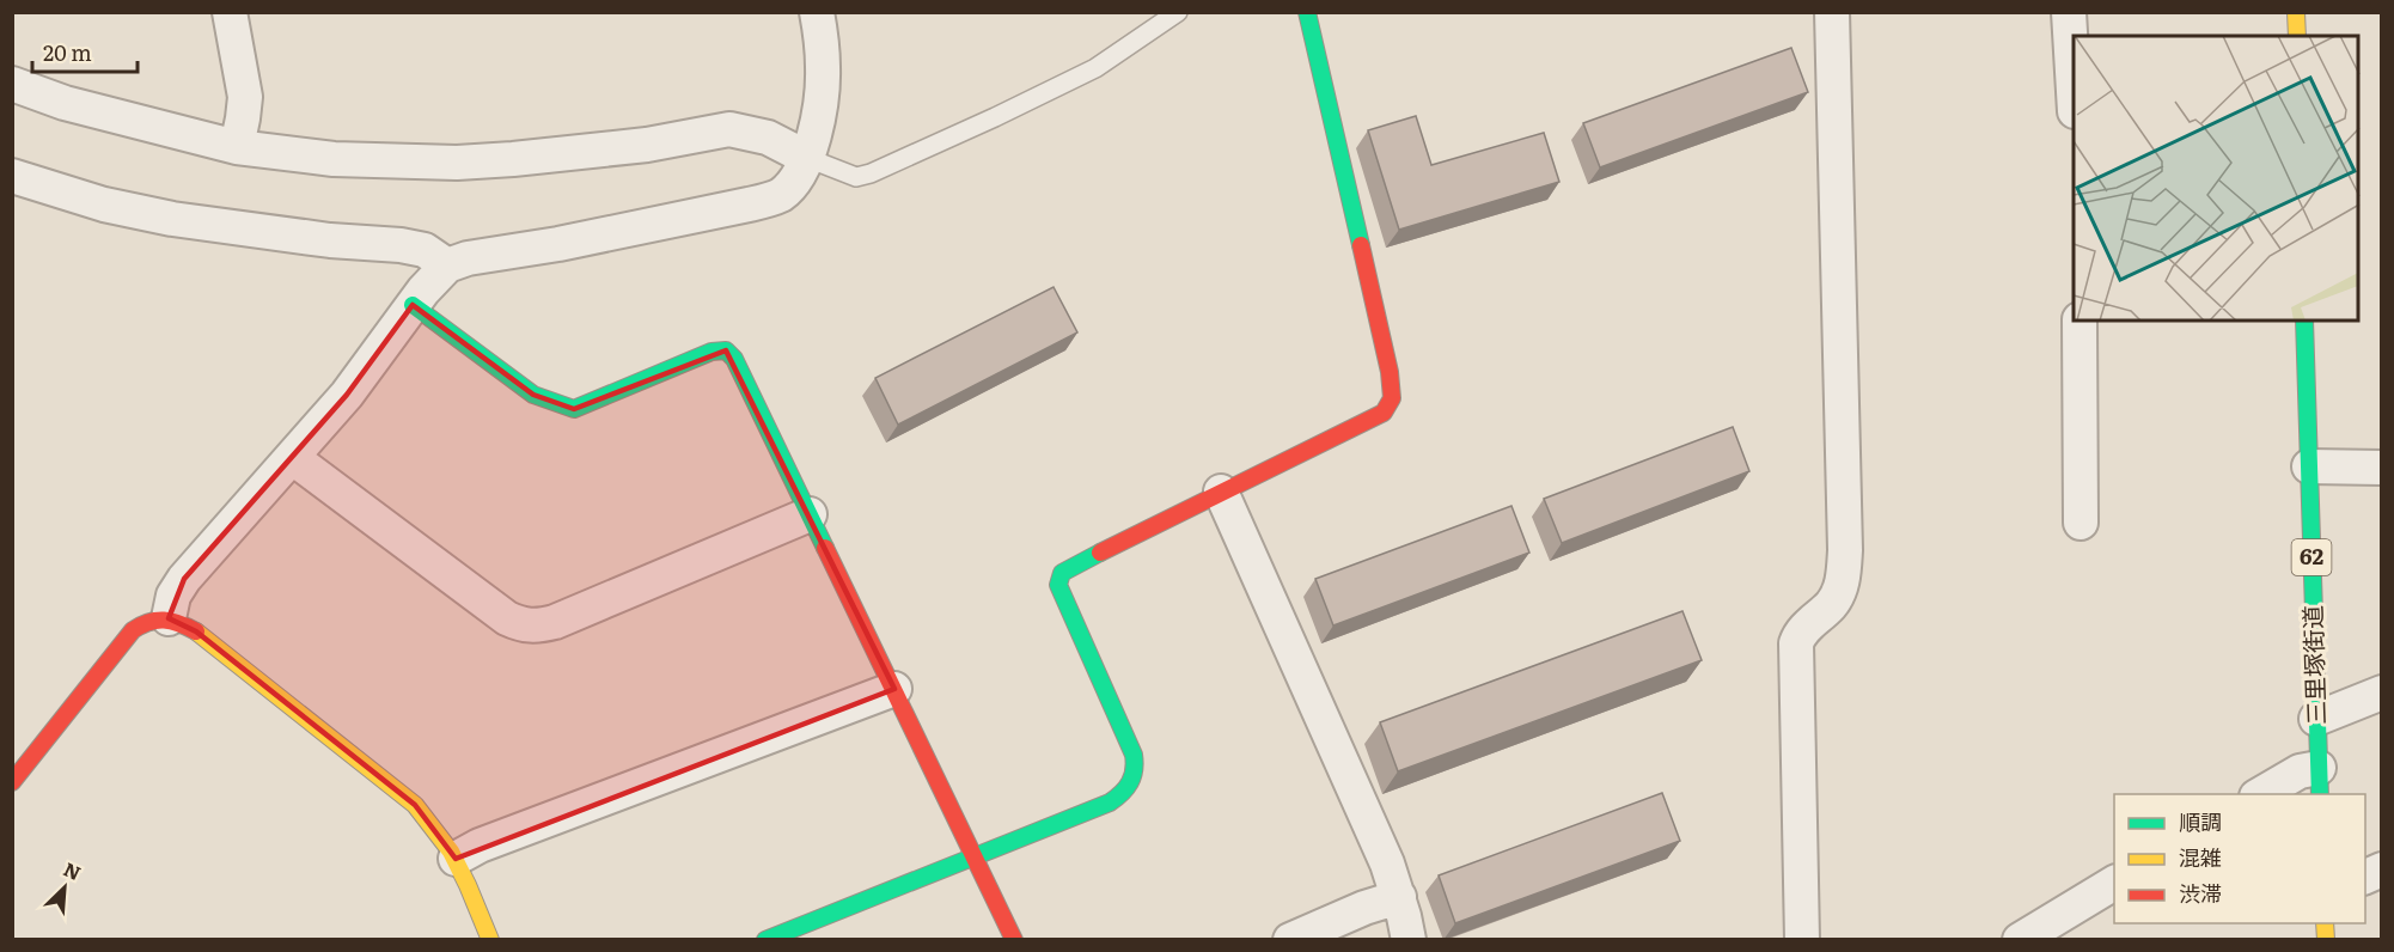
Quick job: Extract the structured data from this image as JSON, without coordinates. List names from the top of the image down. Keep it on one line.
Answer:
{"streets":{"street":["62","三里塚街道"]},"legend":["順調","混雑","渋滞"],"scale_bar":"20 m","north":"top right"}
